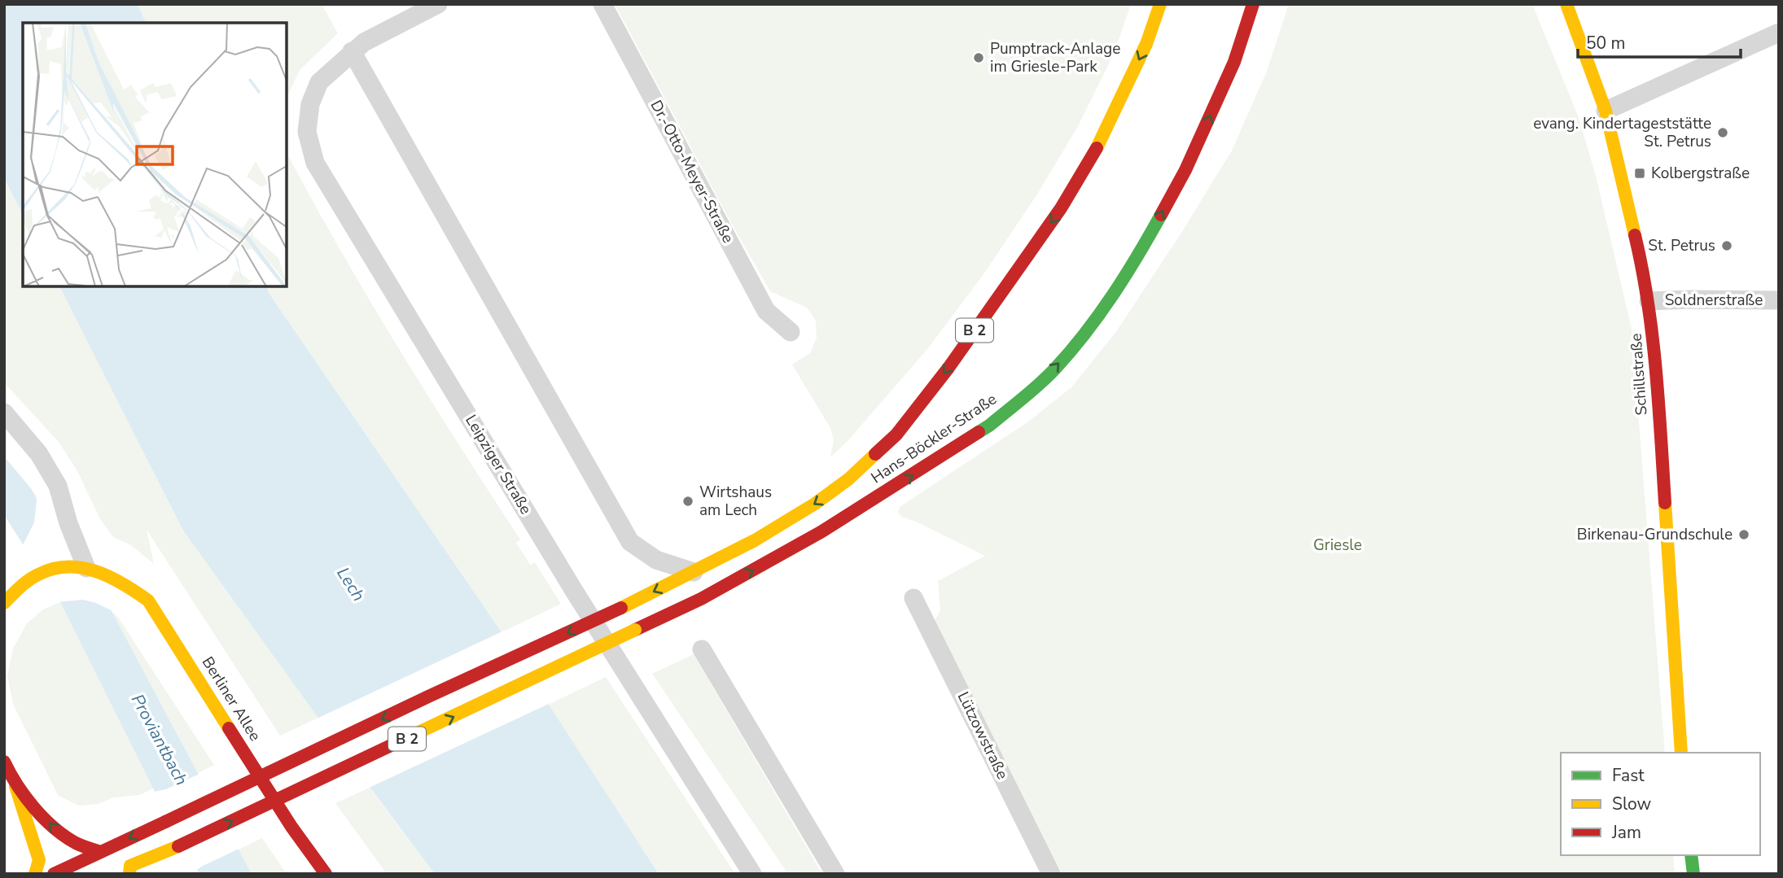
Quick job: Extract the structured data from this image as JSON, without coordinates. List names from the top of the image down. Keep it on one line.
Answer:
{"streets":{"main road":["B 2","Schillstraße","Hans-Böckler-Straße","Berliner Allee"],"street":["Dr.-Otto-Meyer-Straße","Soldnerstraße","Leipziger Straße","Lützowstraße"]},"crossings":[["Soldnerstraße","Schillstraße"],["B 2","Hans-Böckler-Straße"]],"water":["Lech","Proviantbach"],"parks":["Griesle"],"places":{"other":["Pumptrack-Anlage im Griesle-Park","evang. Kindertageststätte St. Petrus","St. Petrus","Wirtshaus am Lech","Birkenau-Grundschule"],"transit":["Kolbergstraße"]},"legend":["Fast","Slow","Jam"],"scale_bar":"50 m"}
